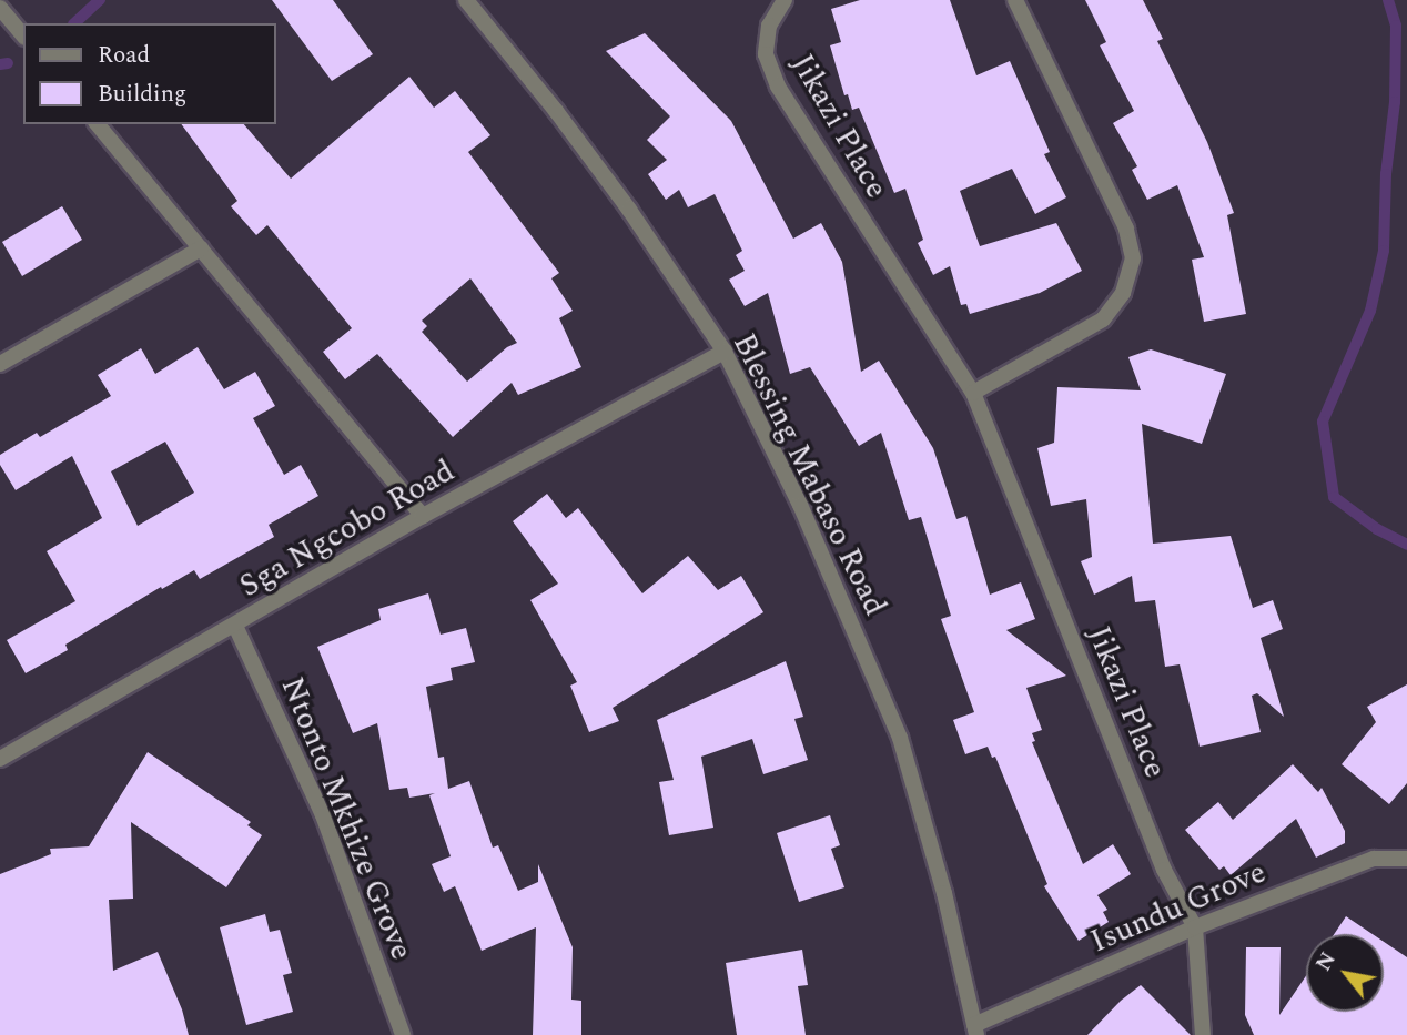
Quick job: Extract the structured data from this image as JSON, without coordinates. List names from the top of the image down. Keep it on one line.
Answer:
{"streets":{"street":["Jikazi Place","Blessing Mabaso Road","Sga Ngcobo Road","Ntonto Mkhize Grove","Isundu Grove"]},"crossings":[["Jikazi Place","Isundu Grove"],["Blessing Mabaso Road","Sga Ngcobo Road"],["Blessing Mabaso Road","Isundu Grove"],["Sga Ngcobo Road","Ntonto Mkhize Grove"]],"legend":["Road","Building"],"north":"top left"}
